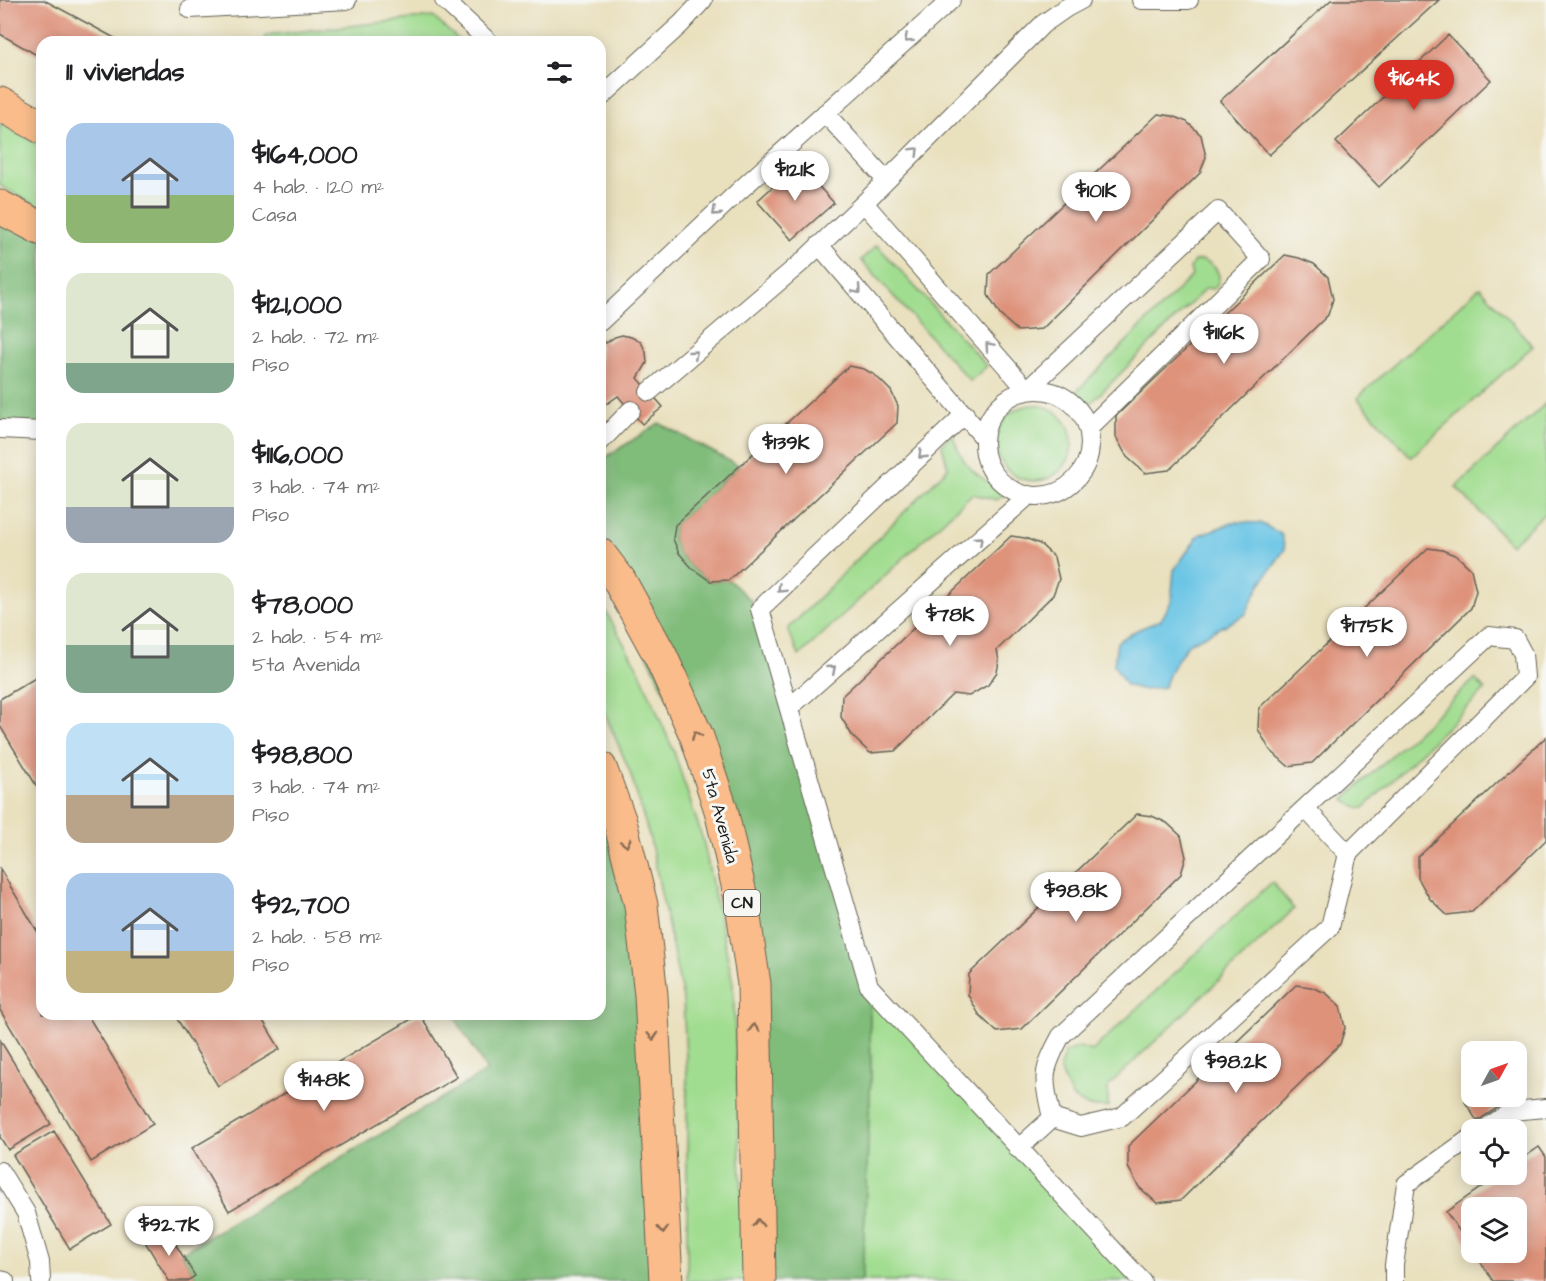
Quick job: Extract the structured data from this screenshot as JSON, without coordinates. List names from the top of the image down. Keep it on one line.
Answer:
{"streets":{"highway":["5ta Avenida","CN"]},"north":"top right","page":{"heading":"11 viviendas","price":["$164K","$121K","$101K","$116K","$139K","$78K","$175K","$98.8K","$98.2K","$148K","$92.7K"],"list":[{"name":"$164,000","note":"4 hab. · 120 m² · Casa"},{"name":"$121,000","note":"2 hab. · 72 m² · Piso"},{"name":"$116,000","note":"3 hab. · 74 m² · Piso"},{"name":"$78,000","note":"2 hab. · 54 m² · 5ta Avenida"},{"name":"$98,800","note":"3 hab. · 74 m² · Piso"},{"name":"$92,700","note":"2 hab. · 58 m² · Piso"}]}}
